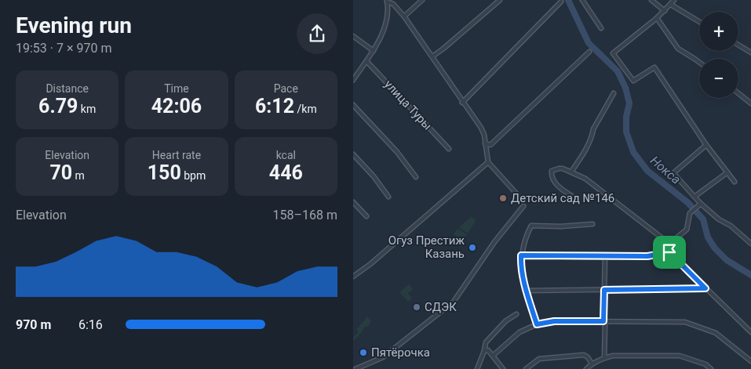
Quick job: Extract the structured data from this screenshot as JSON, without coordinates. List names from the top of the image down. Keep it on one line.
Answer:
{"streets":{"street":["улица Туры"]},"water":["Нокса"],"places":["Детский сад №146","Огуз Престиж Казань","СДЭК","Пятёрочка"],"page":{"heading":["Evening run","19:53 · 7 × 970 m"],"map_buttons":["+","−"],"stats":[["Distance","6.79 km"],["Time","42:06"],["Pace","6:12 /km"],["Elevation","70 m"],["Heart rate","150 bpm"],["kcal","446"]],"chart":["Elevation","158–168 m"],"list":[{"name":"970 m","note":"6:16"}]}}
